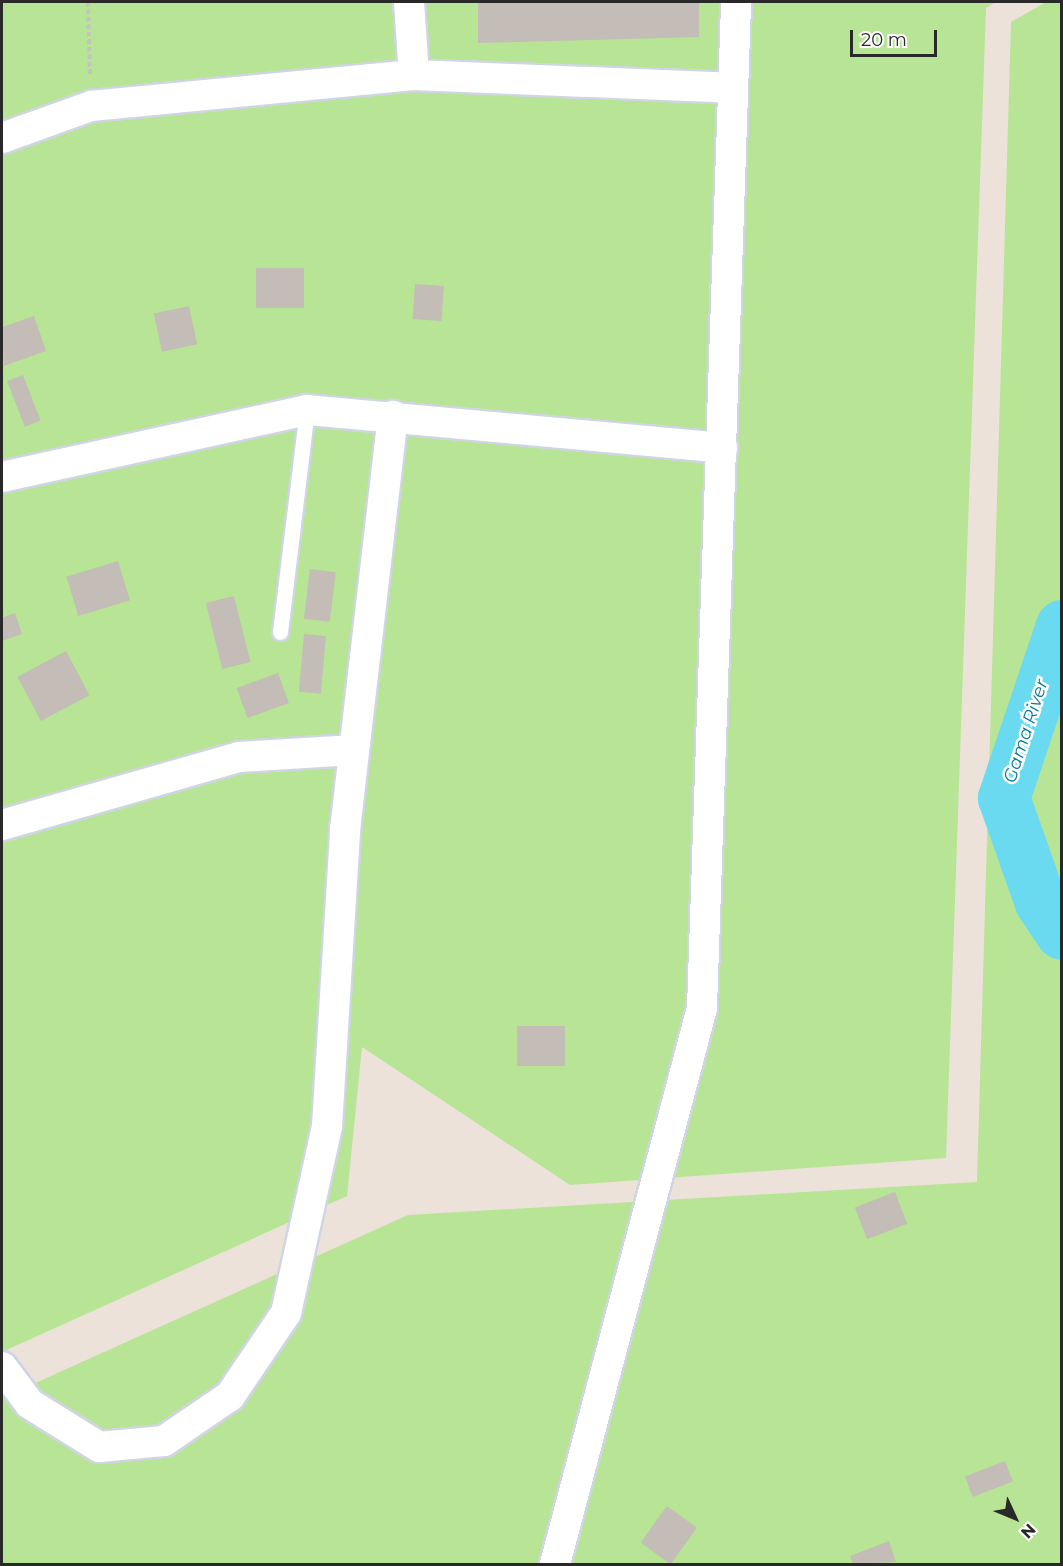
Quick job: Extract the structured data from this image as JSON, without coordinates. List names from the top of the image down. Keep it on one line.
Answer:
{"water":["Gama River"],"scale_bar":"20 m","north":"bottom right"}
